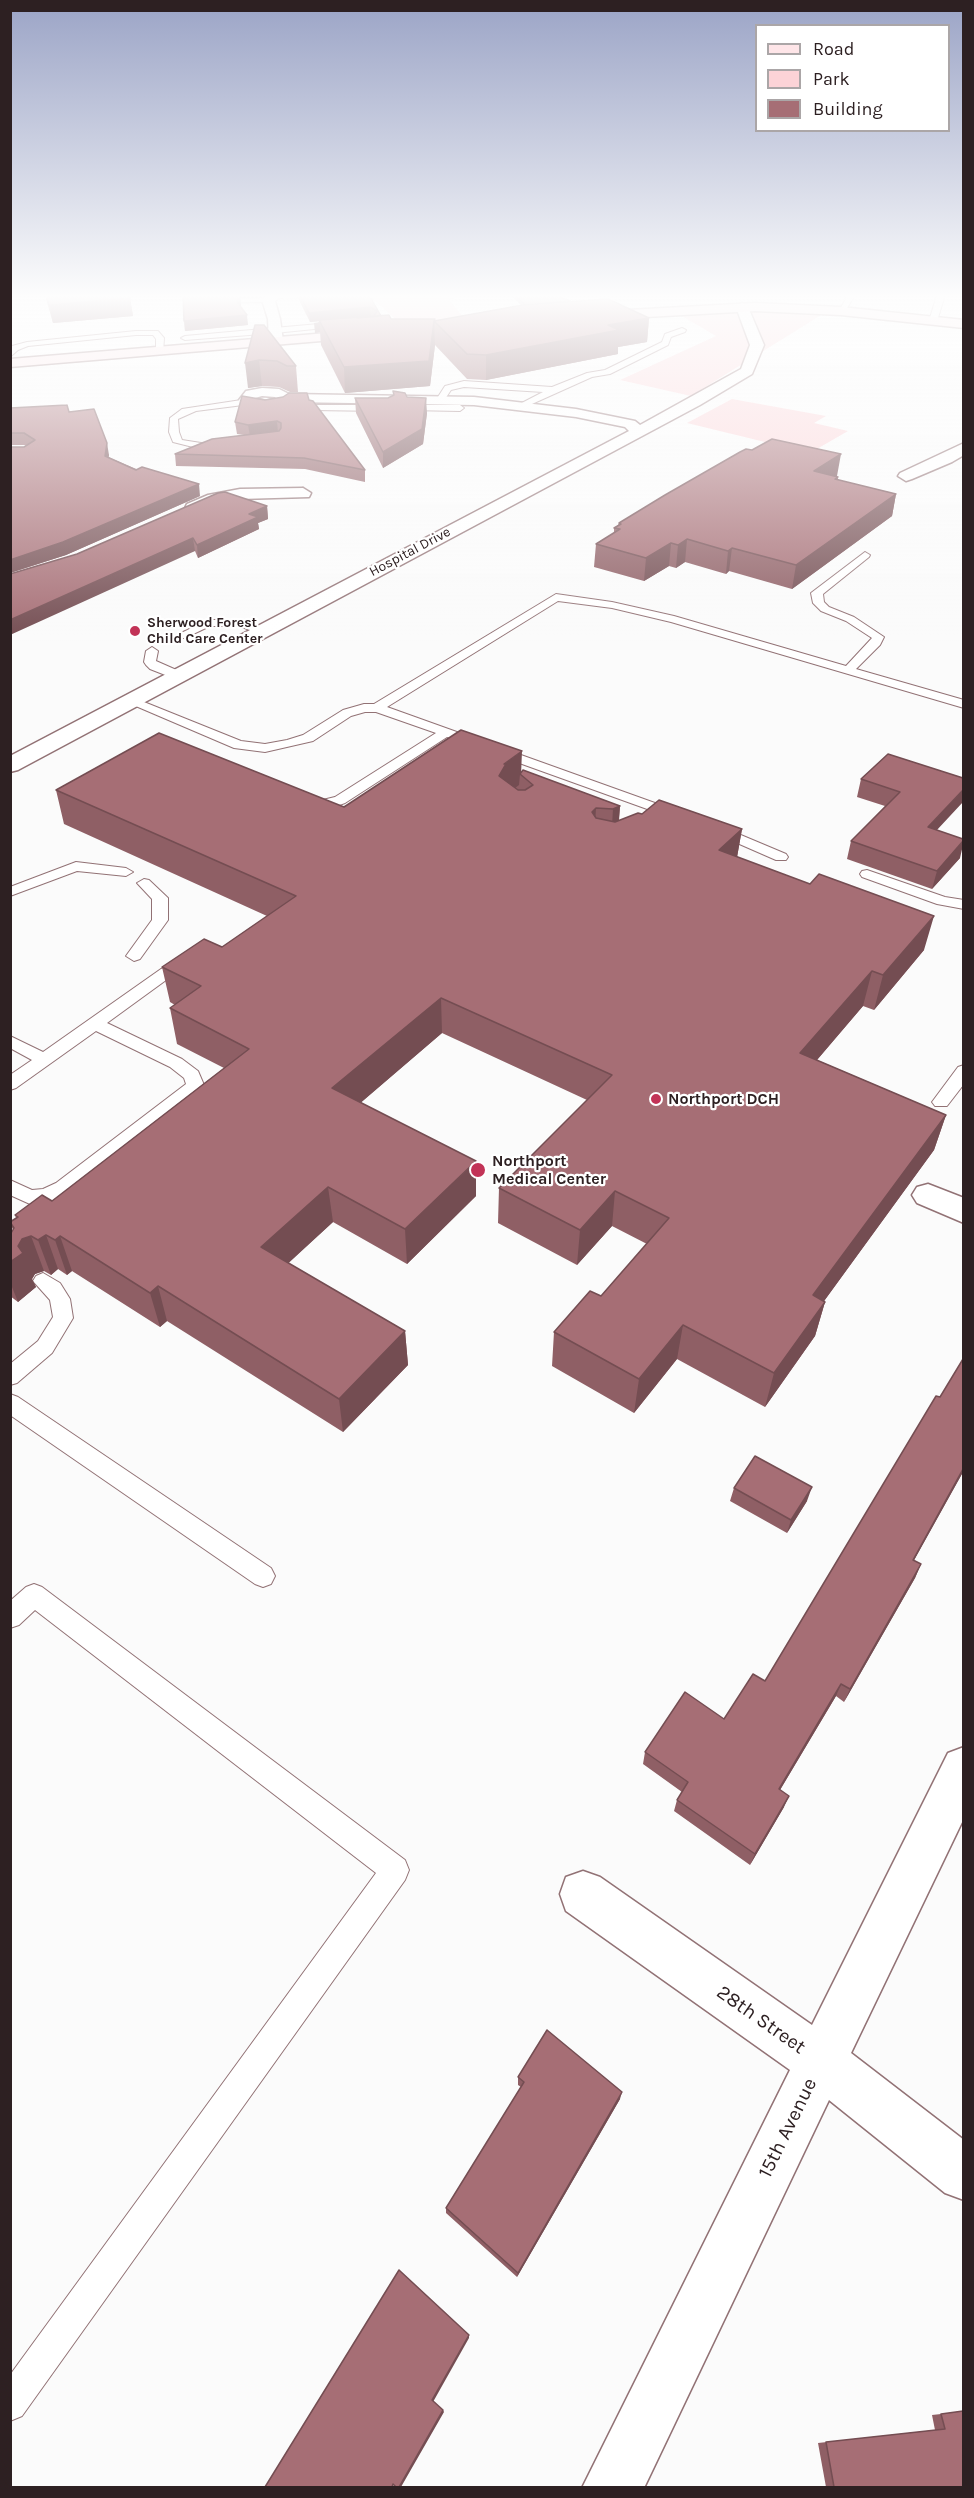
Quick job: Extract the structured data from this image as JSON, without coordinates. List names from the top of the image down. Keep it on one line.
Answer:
{"streets":{"street":["Hospital Drive","28th Street","15th Avenue"]},"crossings":[["28th Street","15th Avenue"]],"places":["Sherwood Forest Child Care Center","Northport DCH","Northport Medical Center"],"legend":["Road","Park","Building"]}
